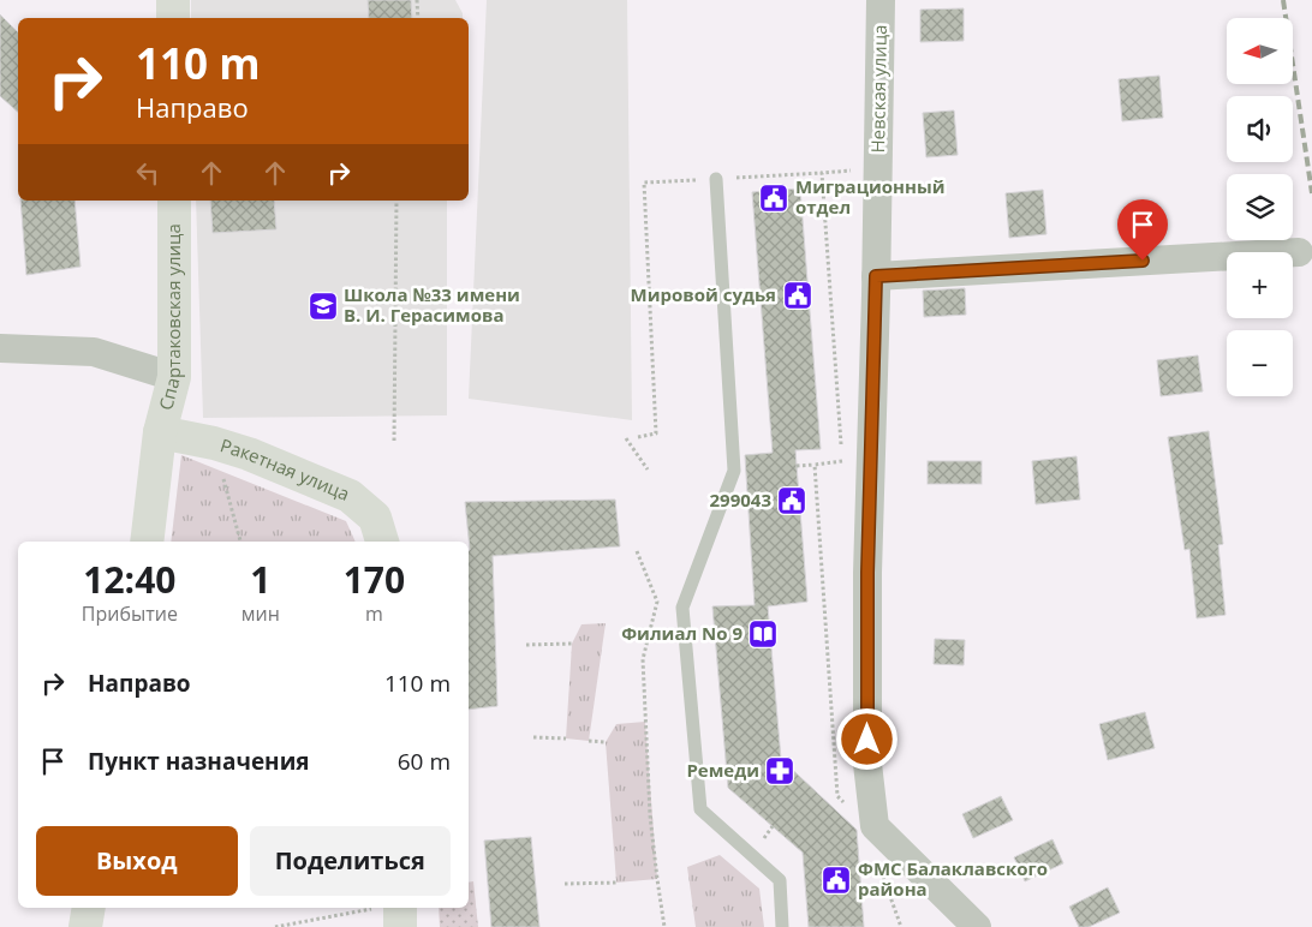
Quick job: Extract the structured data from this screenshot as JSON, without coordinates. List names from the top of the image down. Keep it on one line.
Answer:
{"streets":{"main road":["Спартаковская улица","Ракетная улица"],"street":["Невская улица"]},"crossings":[["Спартаковская улица","Ракетная улица"]],"places":{"public building":["Миграционный отдел","Мировой судья","299043","ФМС Балаклавского района"],"school or university":["Школа №33 имени В. И. Герасимова"],"library":["Филиал No 9"],"pharmacy":["Ремеди"]},"north":"left","page":{"map_buttons":["+","−"],"turn":["110 m","Направо"],"eta":["12:40","Прибытие","1","мин","170","m"],"list":[{"name":"Направо","value":"110 m"},{"name":"Пункт назначения","value":"60 m"}],"buttons":["Выход","Поделиться"]}}
